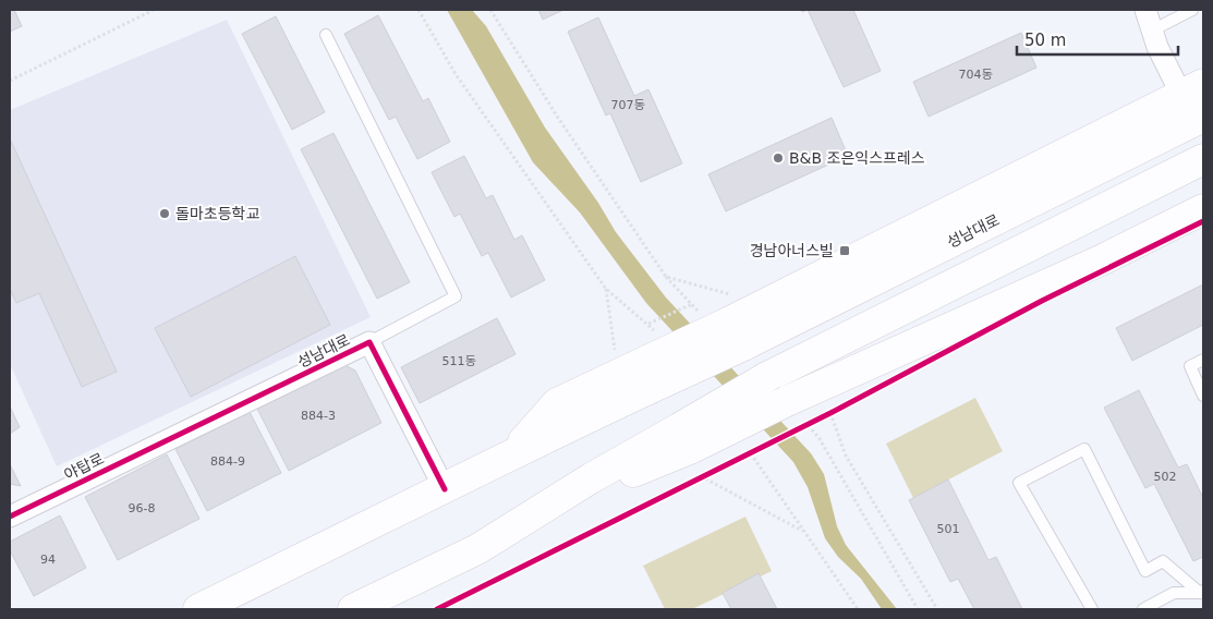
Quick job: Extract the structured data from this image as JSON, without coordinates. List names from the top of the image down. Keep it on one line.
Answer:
{"streets":{"main road":["성남대로"],"street":["야탑로"]},"crossings":[["성남대로","야탑로"]],"places":{"other":["B&B 조은익스프레스","돌마초등학교"],"transit":["경남아너스빌"]},"house_numbers":["704동","707동","511동","884-3","884-9","502","96-8","501","94"],"scale_bar":"50 m"}
